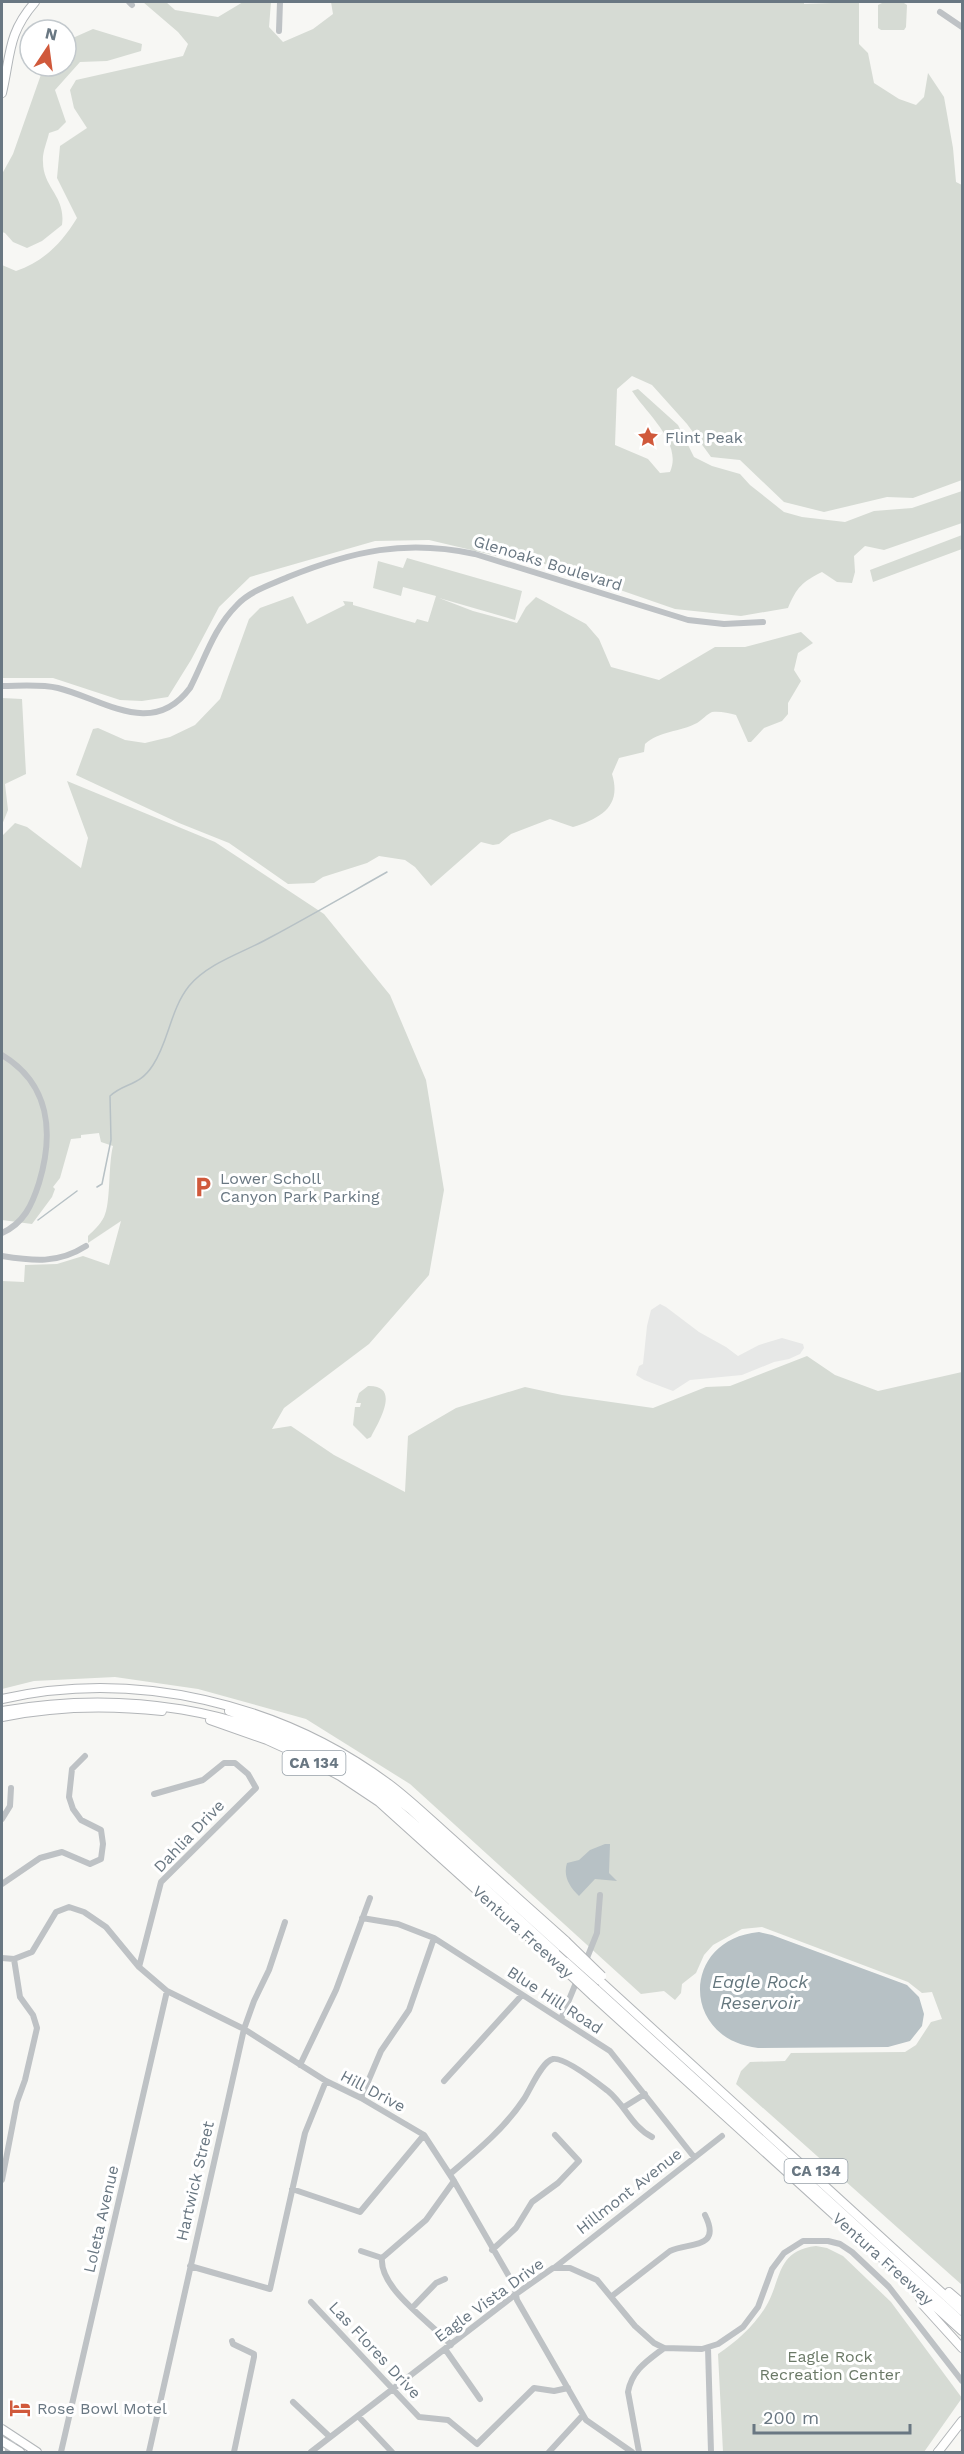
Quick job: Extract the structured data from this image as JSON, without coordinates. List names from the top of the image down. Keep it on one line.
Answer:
{"streets":{"highway":["CA 134","Ventura Freeway"],"street":["Glenoaks Boulevard","Dahlia Drive","Blue Hill Road","Hill Drive","Hartwick Street","Hillmont Avenue","Loleta Avenue","Eagle Vista Drive","Las Flores Drive"]},"crossings":[["Dahlia Drive","Hill Drive"],["Blue Hill Road","Hillmont Avenue"],["Hill Drive","Hartwick Street"],["Hill Drive","Loleta Avenue"],["Hill Drive","Eagle Vista Drive"],["Hill Drive","Las Flores Drive"],["Hillmont Avenue","Eagle Vista Drive"],["Eagle Vista Drive","Las Flores Drive"]],"water":["Eagle Rock Reservoir"],"parks":["Eagle Rock Recreation Center"],"places":{"place":["Flint Peak"],"parking":["Lower Scholl Canyon Park Parking"],"hotel":["Rose Bowl Motel"]},"scale_bar":"200 m","north":"top"}
